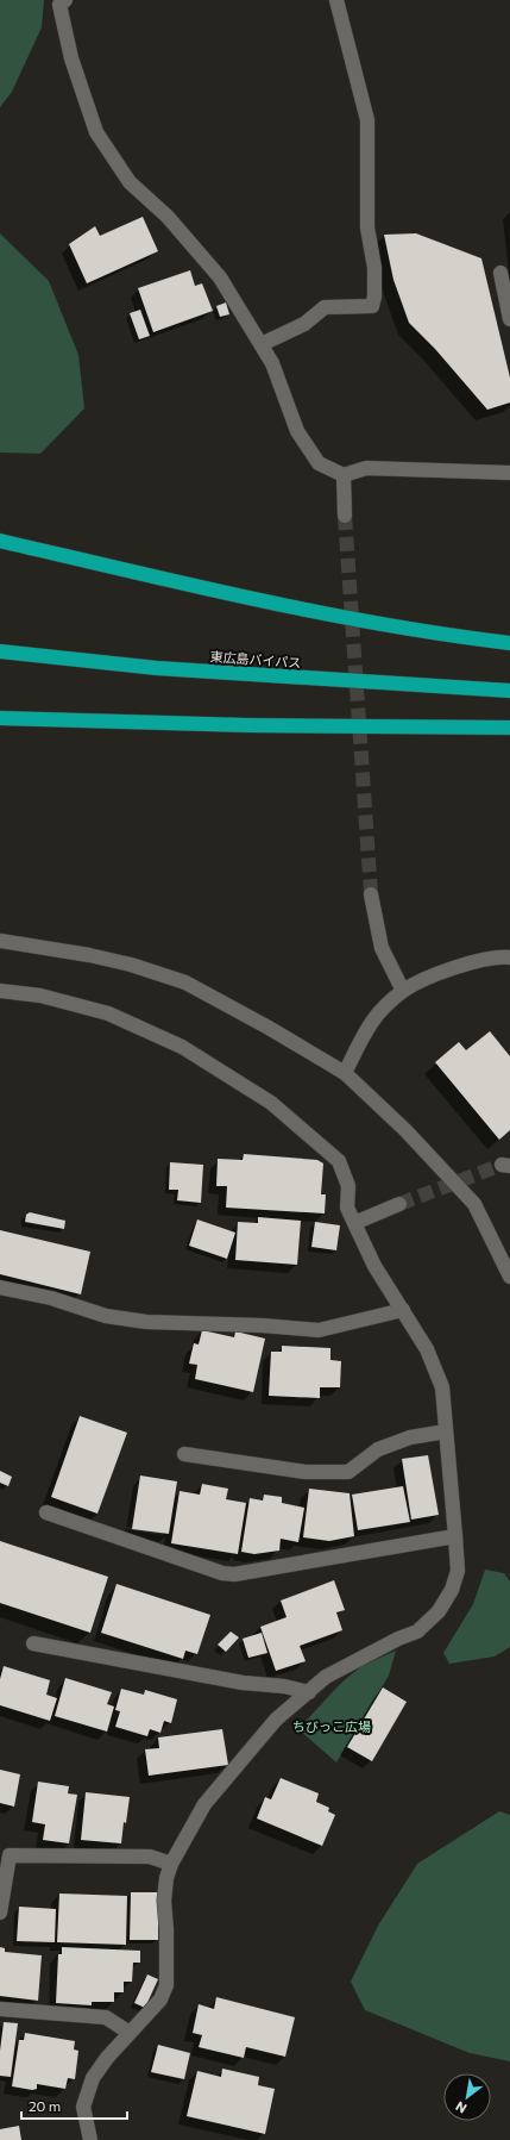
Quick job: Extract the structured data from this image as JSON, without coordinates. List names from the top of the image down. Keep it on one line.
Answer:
{"streets":{"highway":["東広島バイパス"]},"parks":["ちびっこ広場"],"scale_bar":"20 m","north":"bottom left"}
